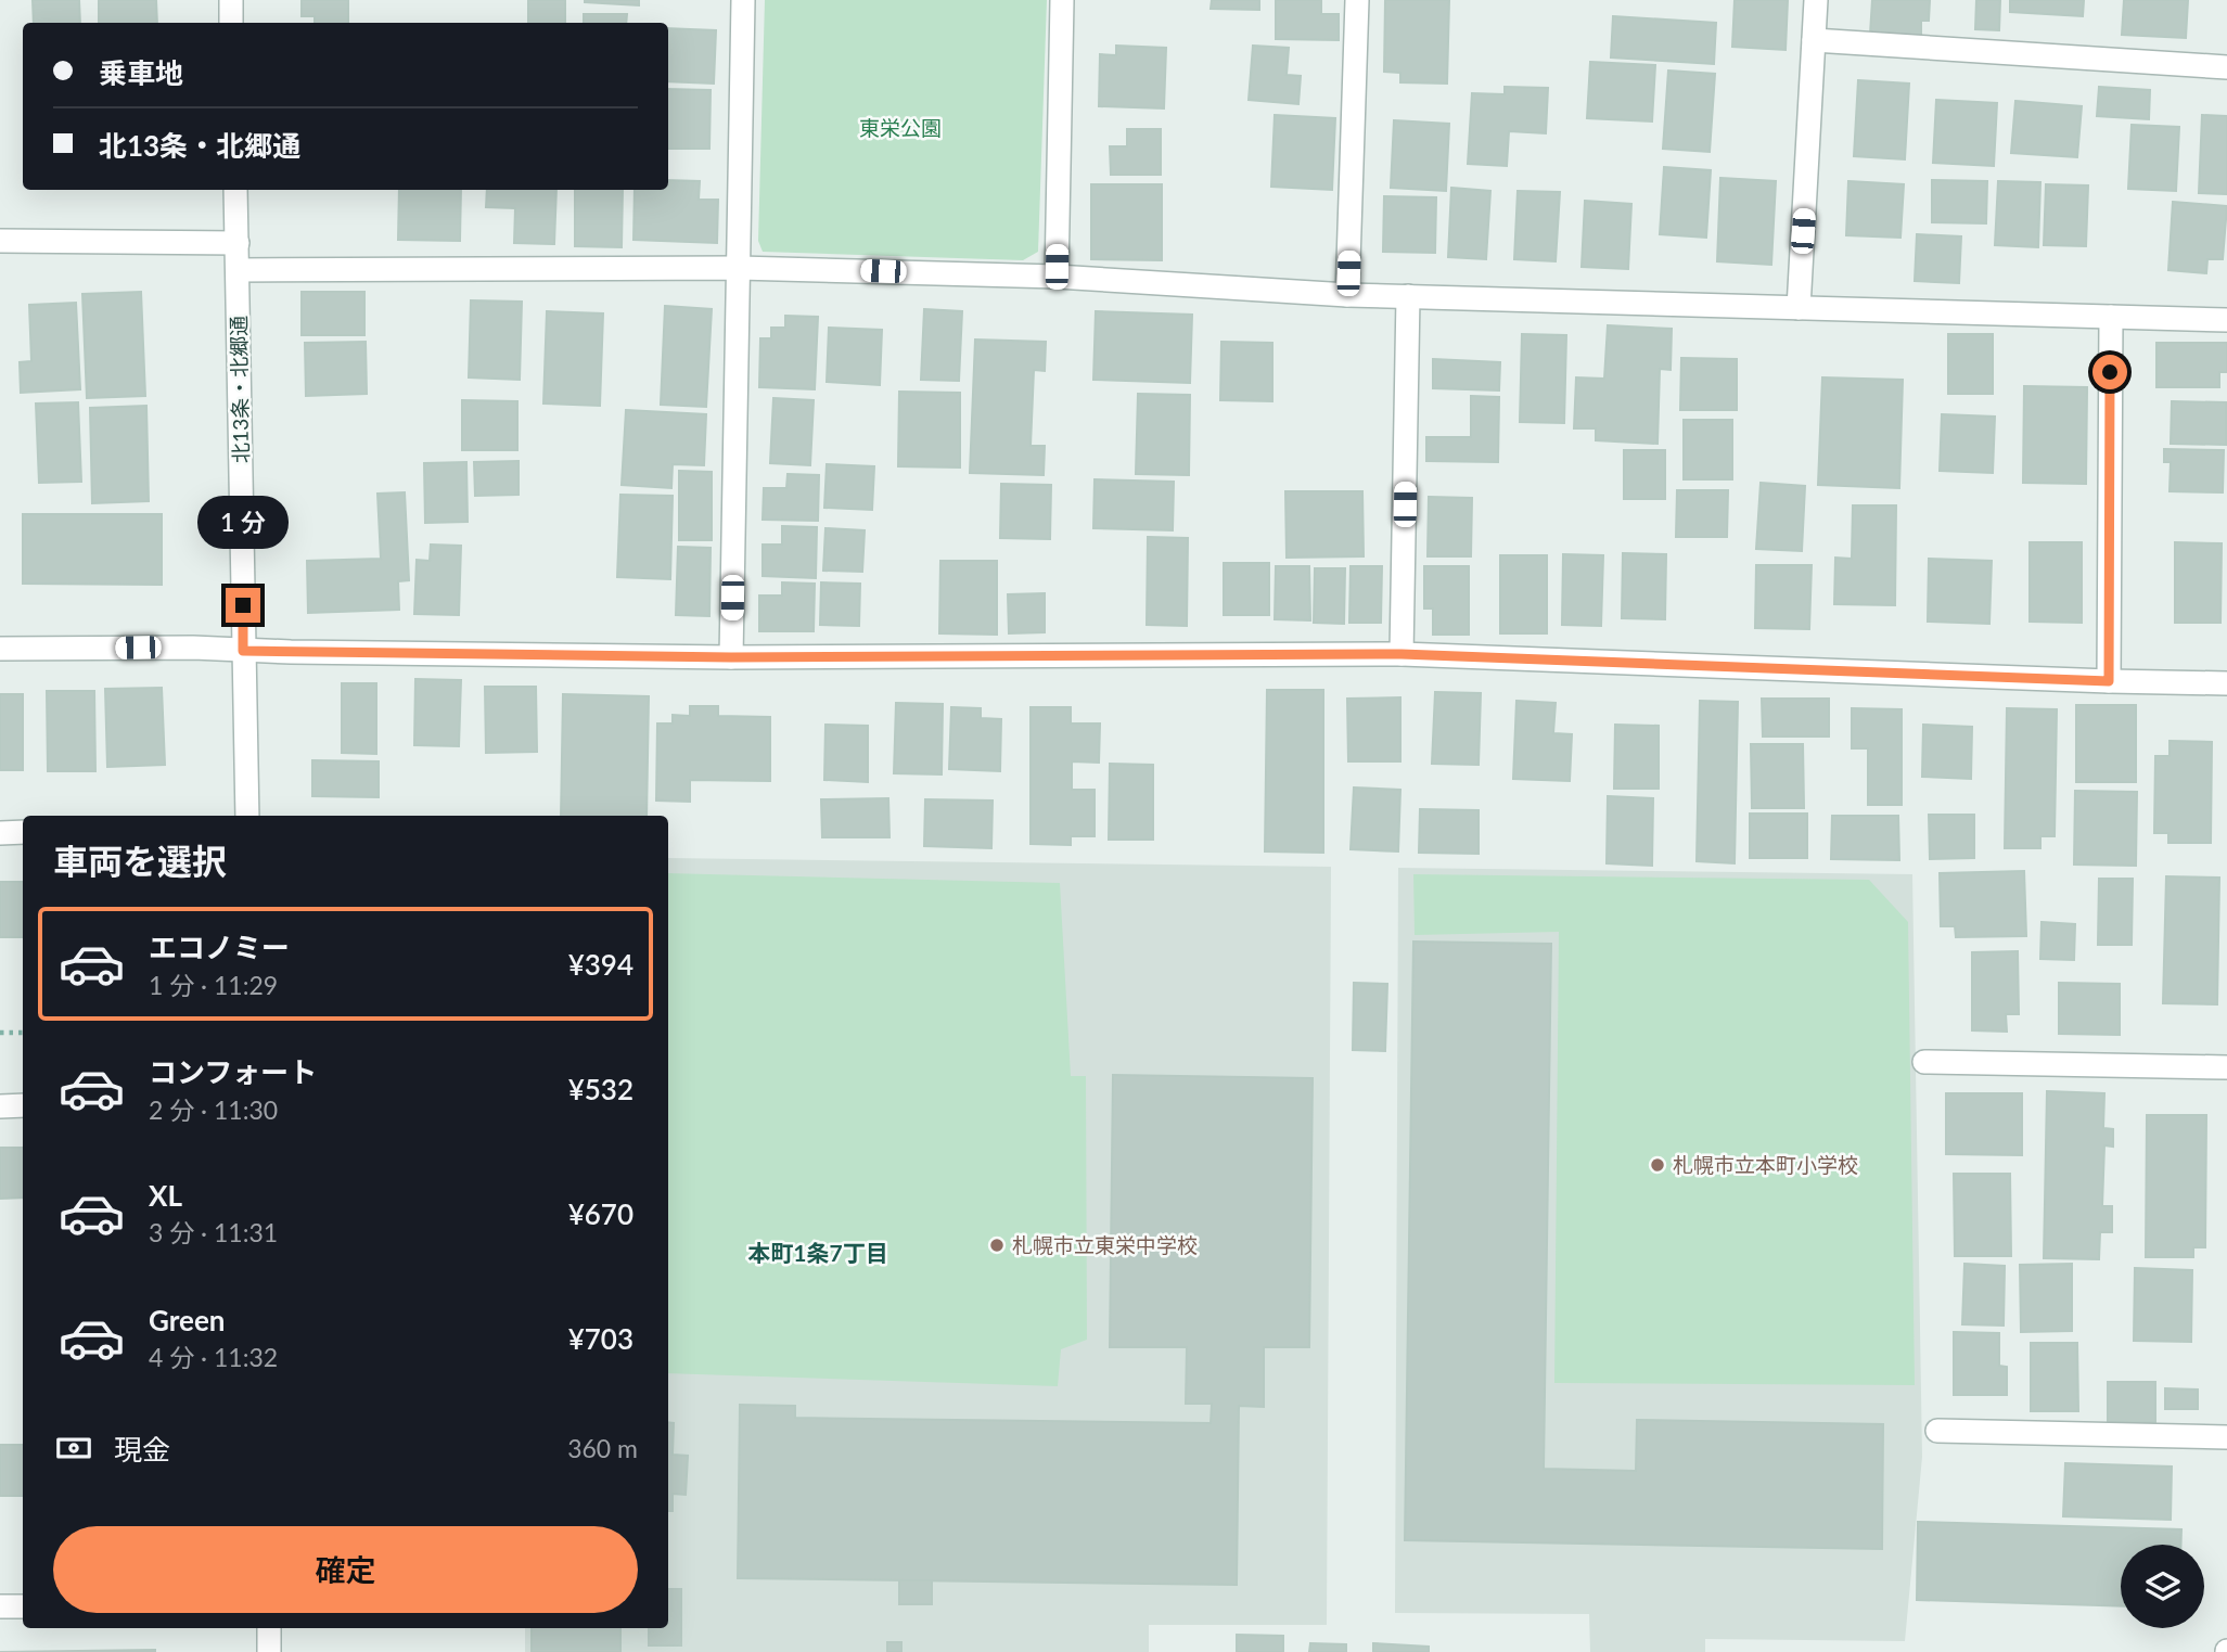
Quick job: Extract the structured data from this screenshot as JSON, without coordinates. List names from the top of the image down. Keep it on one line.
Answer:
{"streets":{"street":["北13条・北郷通"]},"districts":["本町1条7丁目"],"parks":["東栄公園"],"places":["札幌市立本町小学校","札幌市立東栄中学校"],"page":{"banner":["乗車地","北13条・北郷通"],"bubble":"1 分","heading":"車両を選択","list":[{"name":"エコノミー","note":"1 分 · 11:29","value":"¥394"},{"name":"コンフォート","note":"2 分 · 11:30","value":"¥532"},{"name":"XL","note":"3 分 · 11:31","value":"¥670"},{"name":"Green","note":"4 分 · 11:32","value":"¥703"}],"pay":["現金","360 m"],"buttons":"確定"}}
